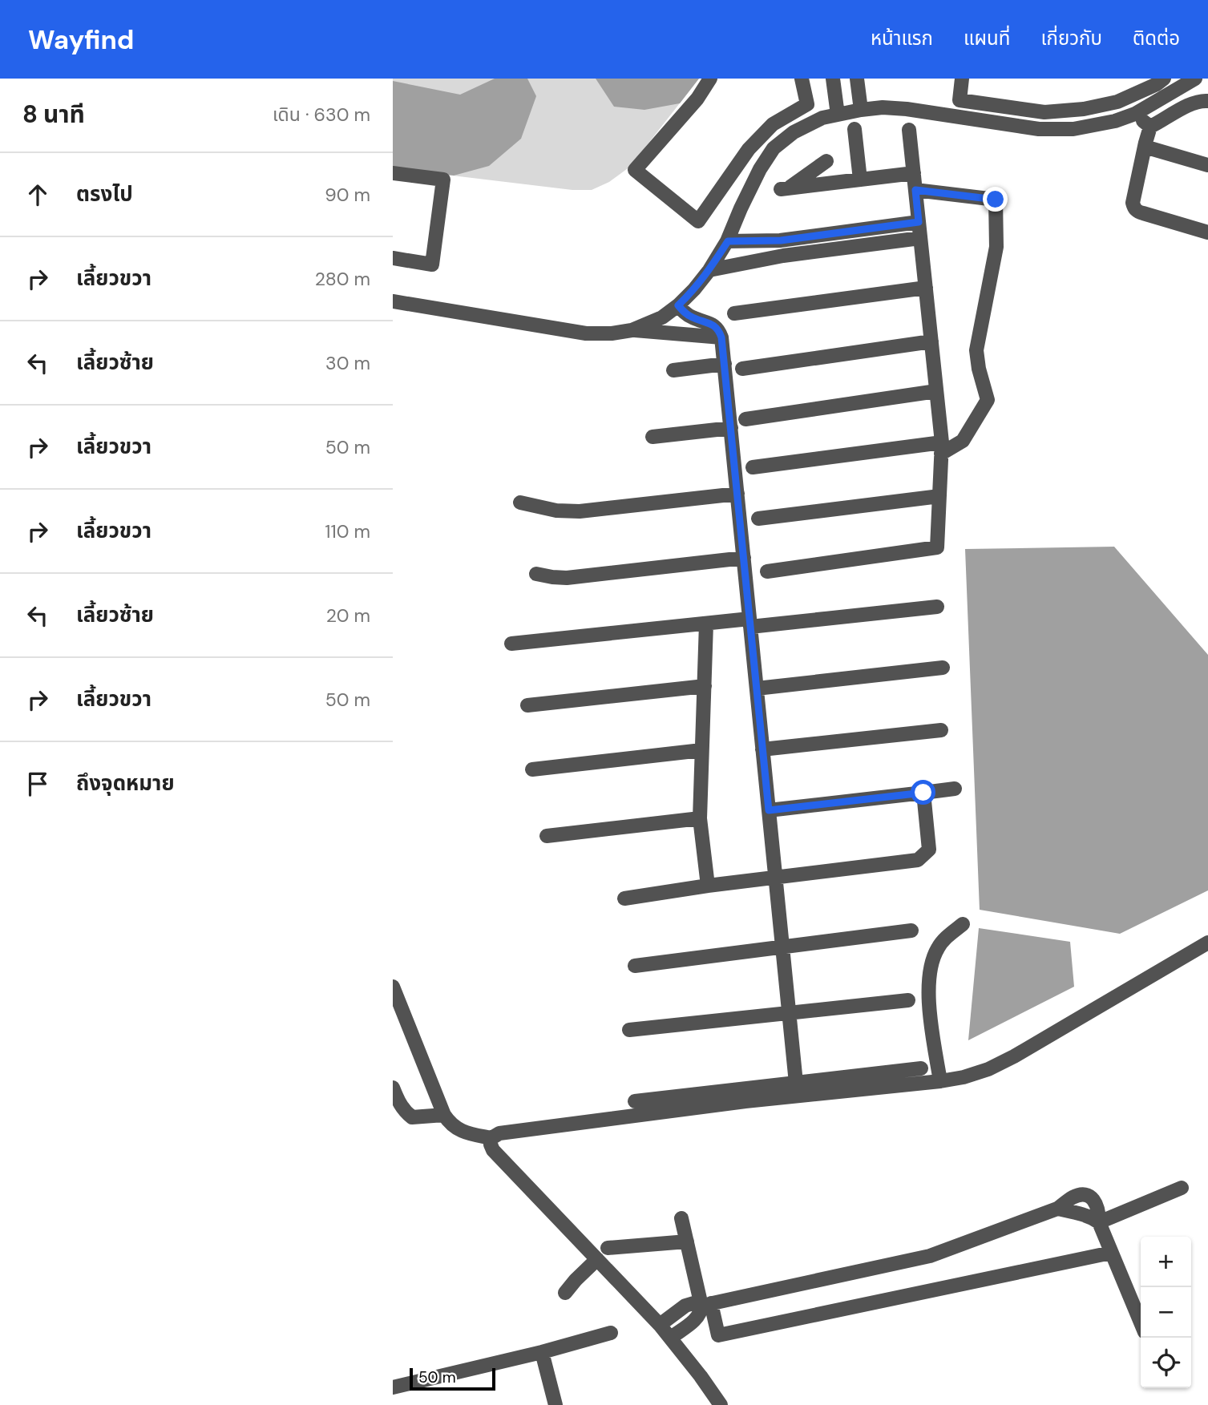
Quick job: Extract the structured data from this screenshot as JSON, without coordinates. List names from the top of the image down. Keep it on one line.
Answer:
{"scale_bar":"50 m","page":{"header":"Wayfind","nav":["หน้าแรก","แผนที่","เกี่ยวกับ","ติดต่อ"],"heading":["8 นาที","เดิน · 630 m"],"list":[["ตรงไป","90 m"],["เลี้ยวขวา","280 m"],["เลี้ยวซ้าย","30 m"],["เลี้ยวขวา","50 m"],["เลี้ยวขวา","110 m"],["เลี้ยวซ้าย","20 m"],["เลี้ยวขวา","50 m"],"ถึงจุดหมาย"],"map_buttons":["+","−"],"scale":"50 m"}}
